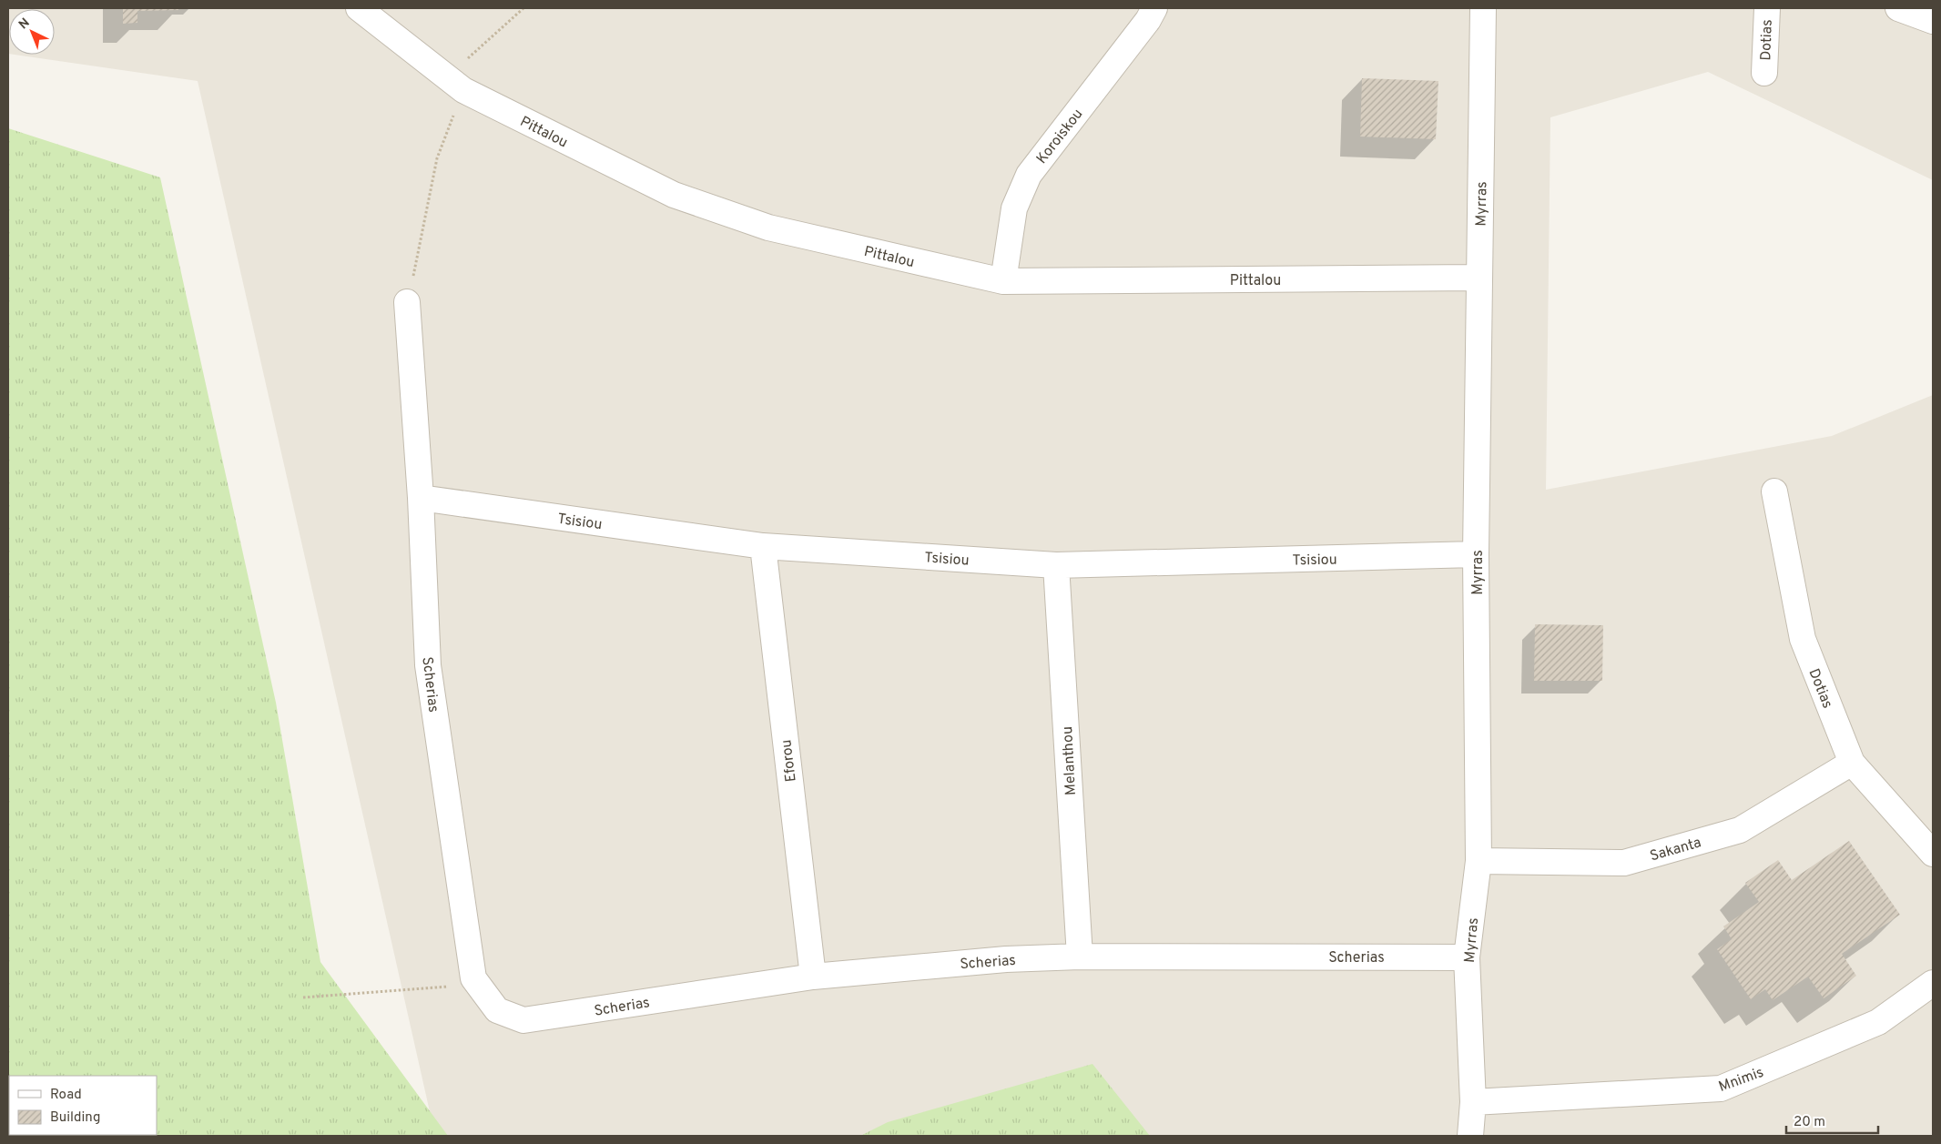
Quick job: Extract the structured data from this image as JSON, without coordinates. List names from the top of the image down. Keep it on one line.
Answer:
{"streets":{"street":["Dotias","Pittalou","Koroiskou","Myrras","Tsisiou","Scherias","Eforou","Melanthou","Sakanta","Mnimis"]},"crossings":[["Dotias","Sakanta"],["Pittalou","Koroiskou"],["Pittalou","Myrras"],["Myrras","Tsisiou"],["Myrras","Scherias"],["Myrras","Sakanta"],["Myrras","Mnimis"],["Tsisiou","Scherias"],["Tsisiou","Eforou"],["Tsisiou","Melanthou"],["Scherias","Eforou"],["Scherias","Melanthou"]],"legend":["Road","Building"],"scale_bar":"20 m","north":"top left"}
